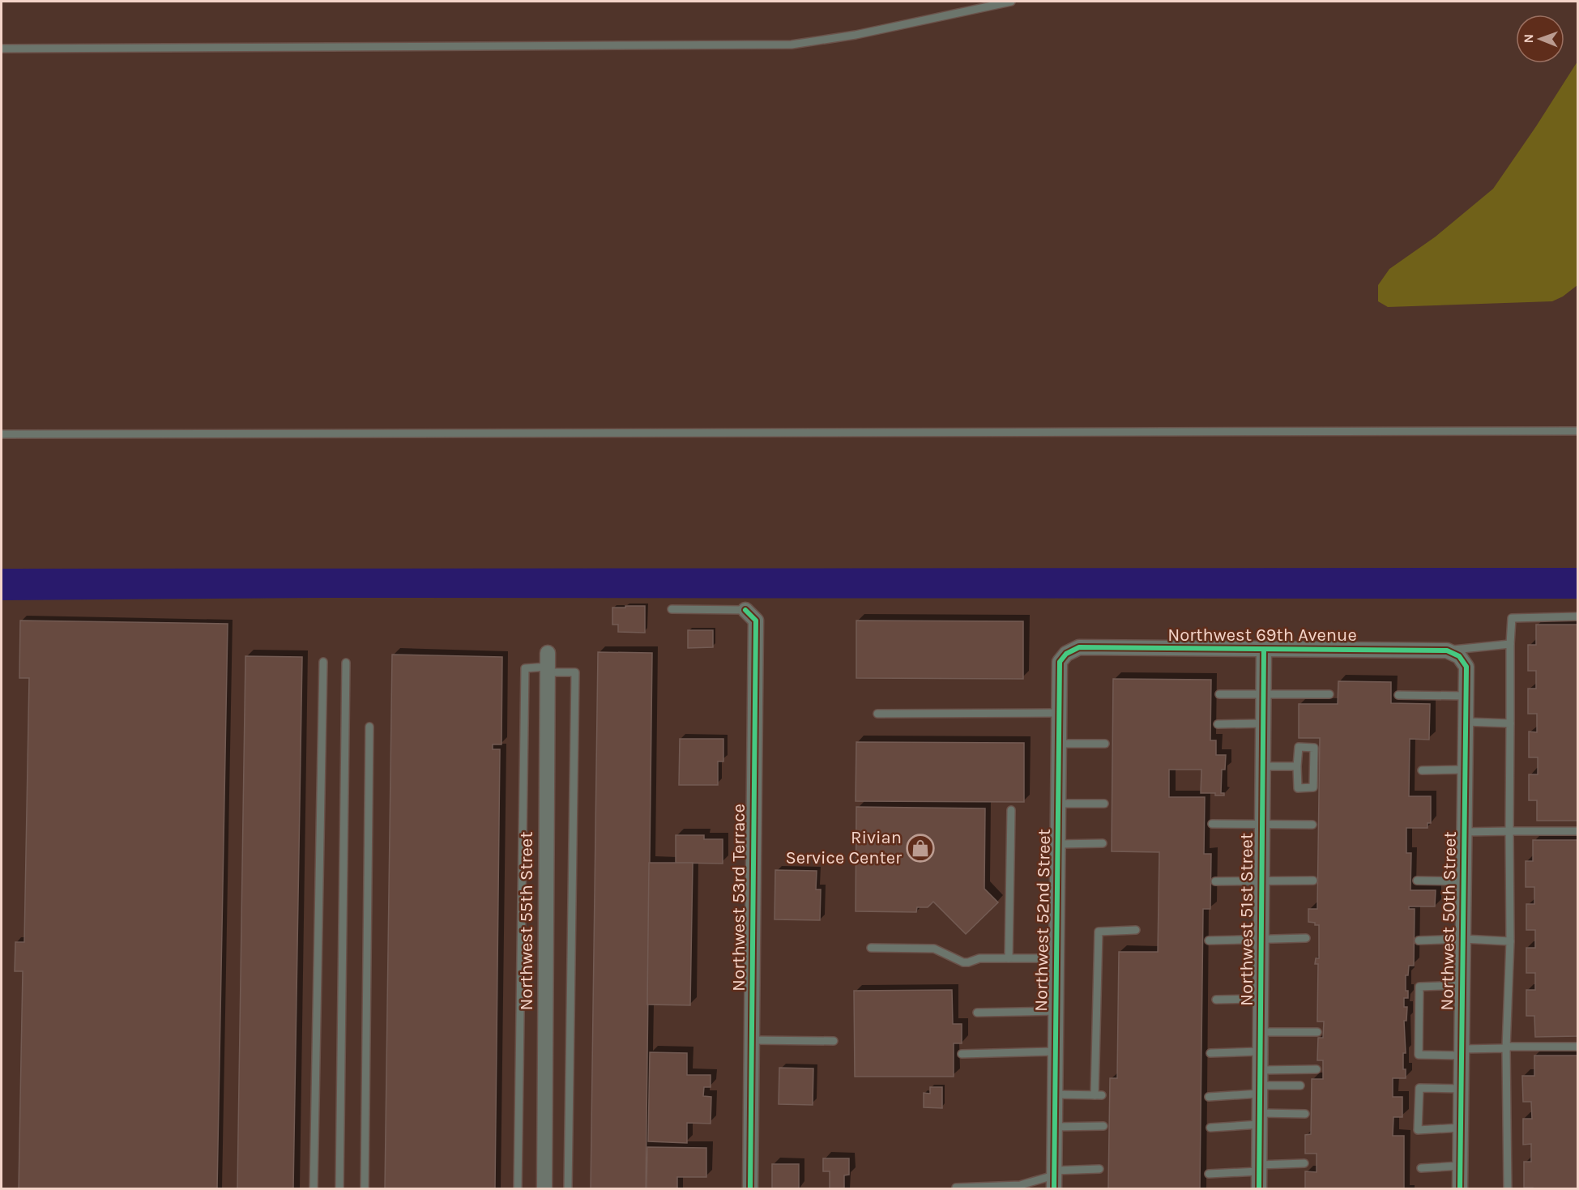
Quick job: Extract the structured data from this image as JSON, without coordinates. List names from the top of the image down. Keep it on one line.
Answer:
{"streets":{"street":["Northwest 69th Avenue","Northwest 53rd Terrace","Northwest 51st Street","Northwest 52nd Street","Northwest 55th Street","Northwest 50th Street"]},"crossings":[["Northwest 69th Avenue","Northwest 51st Street"],["Northwest 69th Avenue","Northwest 52nd Street"],["Northwest 69th Avenue","Northwest 50th Street"]],"places":{"shop":["Rivian Service Center"]},"north":"left"}
